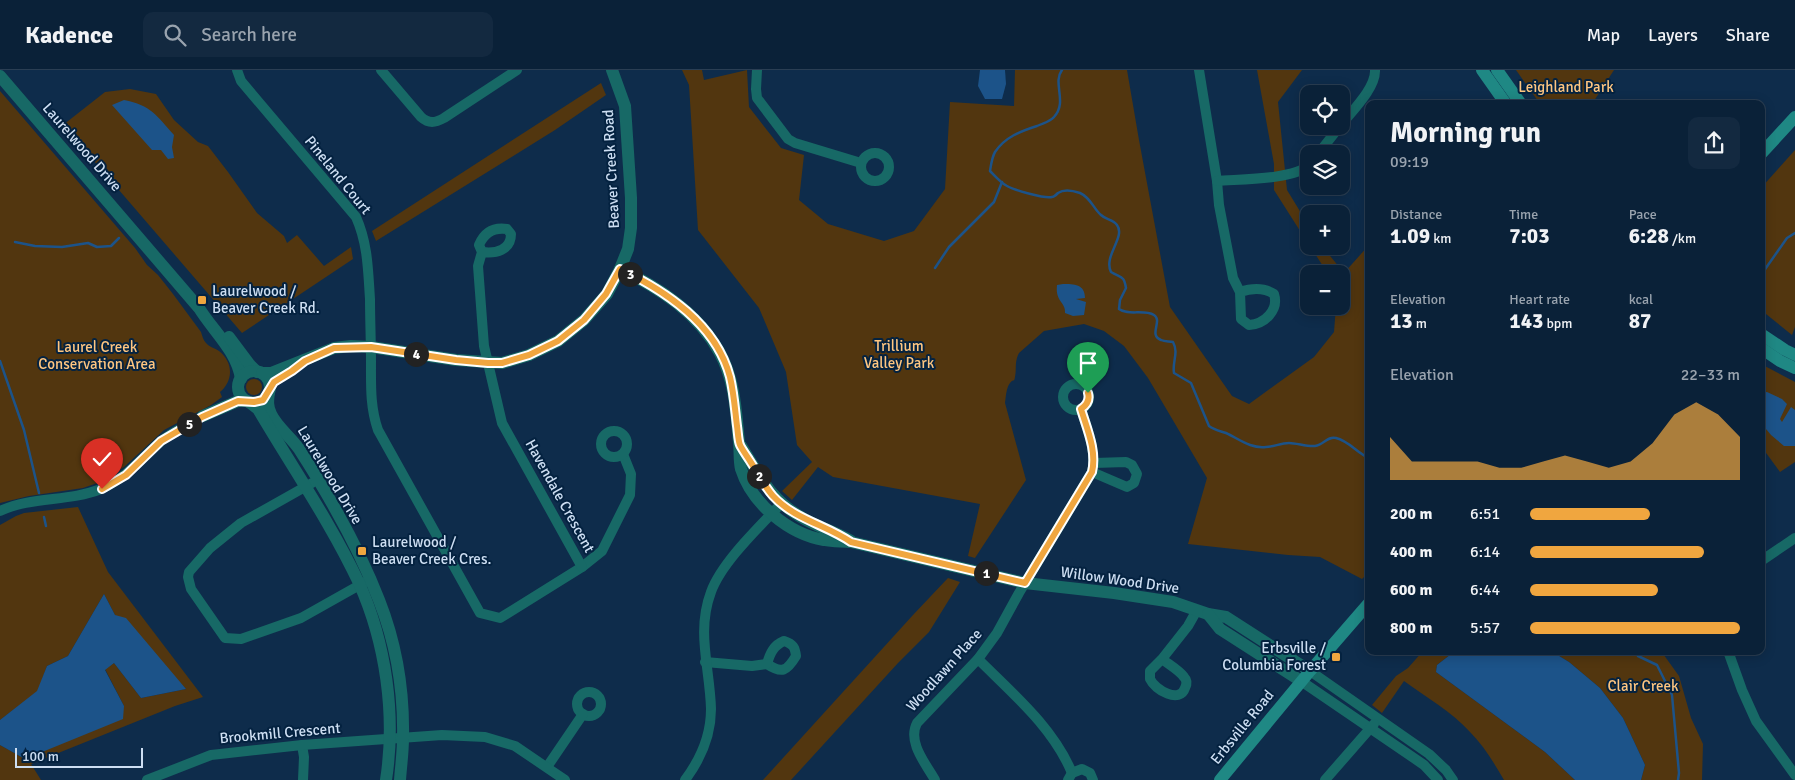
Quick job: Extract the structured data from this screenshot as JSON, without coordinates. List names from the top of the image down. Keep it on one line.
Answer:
{"streets":{"main road":["Erbsville Road"],"street":["Laurelwood Drive","Beaver Creek Road","Pineland Court","Havendale Crescent","Willow Wood Drive","Woodlawn Place","Brookmill Crescent"]},"crossings":[["Laurelwood Drive","Beaver Creek Road"],["Laurelwood Drive","Brookmill Crescent"],["Beaver Creek Road","Pineland Court"],["Beaver Creek Road","Havendale Crescent"],["Beaver Creek Road","Willow Wood Drive"],["Pineland Court","Havendale Crescent"],["Willow Wood Drive","Woodlawn Place"],["Willow Wood Drive","Erbsville Road"]],"parks":["Leighland Park","Trillium Valley Park","Laurel Creek Conservation Area","Clair Creek"],"places":{"transit":["Laurelwood / Beaver Creek Rd.","Laurelwood / Beaver Creek Cres.","Erbsville / Columbia Forest"]},"scale_bar":"100 m","page":{"header":"Kadence","search":"Search here","nav":["Map","Layers","Share"],"map_buttons":["+","−"],"heading":["Morning run","09:19"],"stats":[["Distance","1.09 km"],["Time","7:03"],["Pace","6:28 /km"],["Elevation","13 m"],["Heart rate","143 bpm"],["kcal","87"]],"pins":["3","4","5","2","1"],"chart":["Elevation","22–33 m"],"list":[{"name":"200 m","note":"6:51"},{"name":"400 m","note":"6:14"},{"name":"600 m","note":"6:44"},{"name":"800 m","note":"5:57"}],"scale":"100 m"}}
